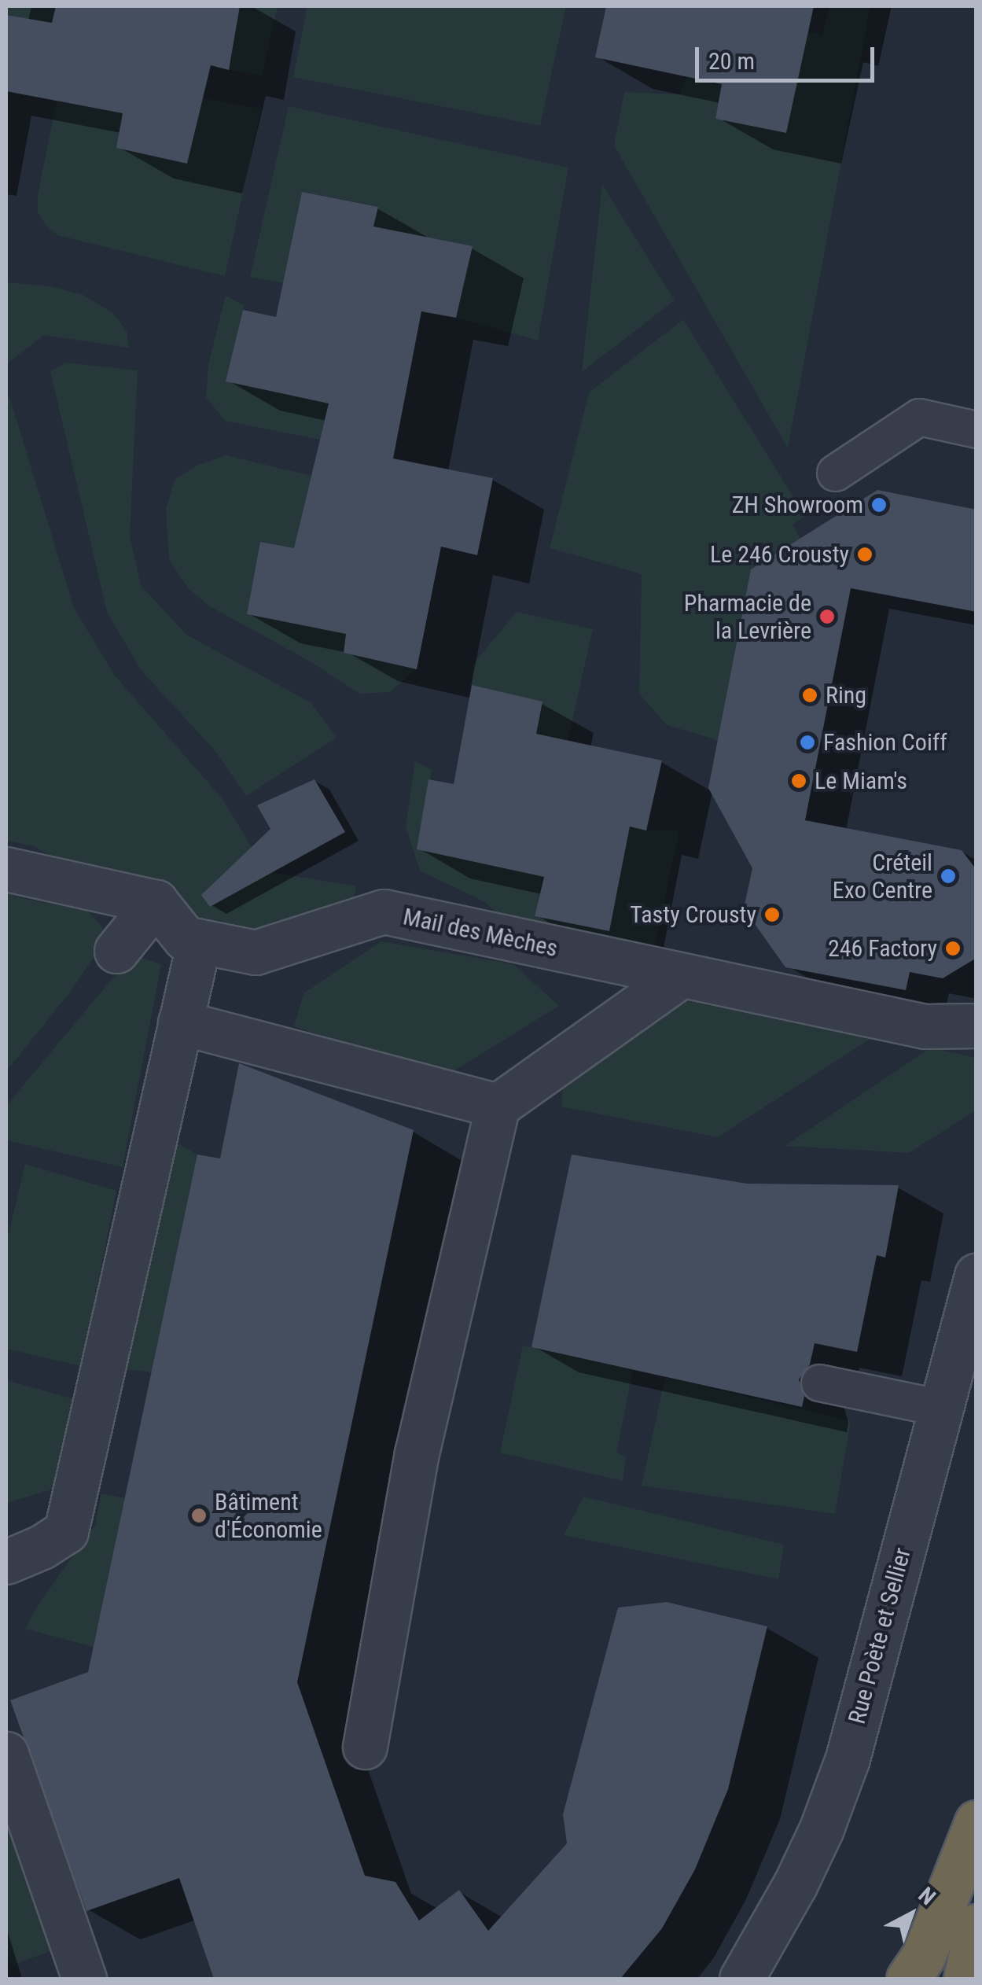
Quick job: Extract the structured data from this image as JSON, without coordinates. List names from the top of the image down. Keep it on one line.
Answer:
{"streets":{"street":["Mail des Mèches","Rue Poète et Sellier"]},"places":["ZH Showroom","Le 246 Crousty","Pharmacie de la Levrière","Ring","Fashion Coiff","Le Miam's","Créteil Exo Centre","Tasty Crousty","246 Factory","Bâtiment d'Économie"],"scale_bar":"20 m","north":"top right"}
